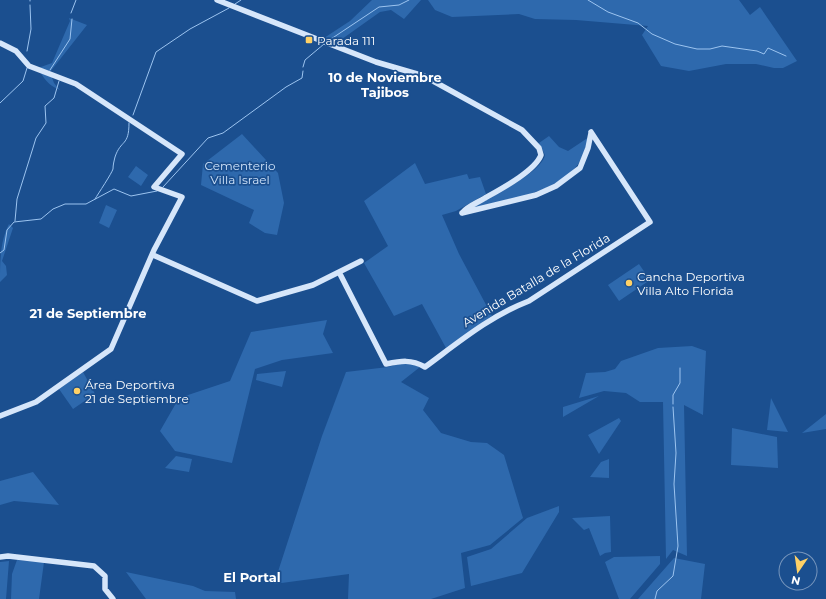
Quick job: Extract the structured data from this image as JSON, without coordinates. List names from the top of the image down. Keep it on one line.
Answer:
{"streets":{"street":["Avenida Batalla de la Florida"]},"districts":["10 de Noviembre Tajibos","21 de Septiembre","El Portal"],"parks":["Cementerio Villa Israel"],"places":{"transit":["Parada 111"],"other":["Cancha Deportiva Villa Alto Florida","Área Deportiva 21 de Septiembre"]},"north":"bottom"}
